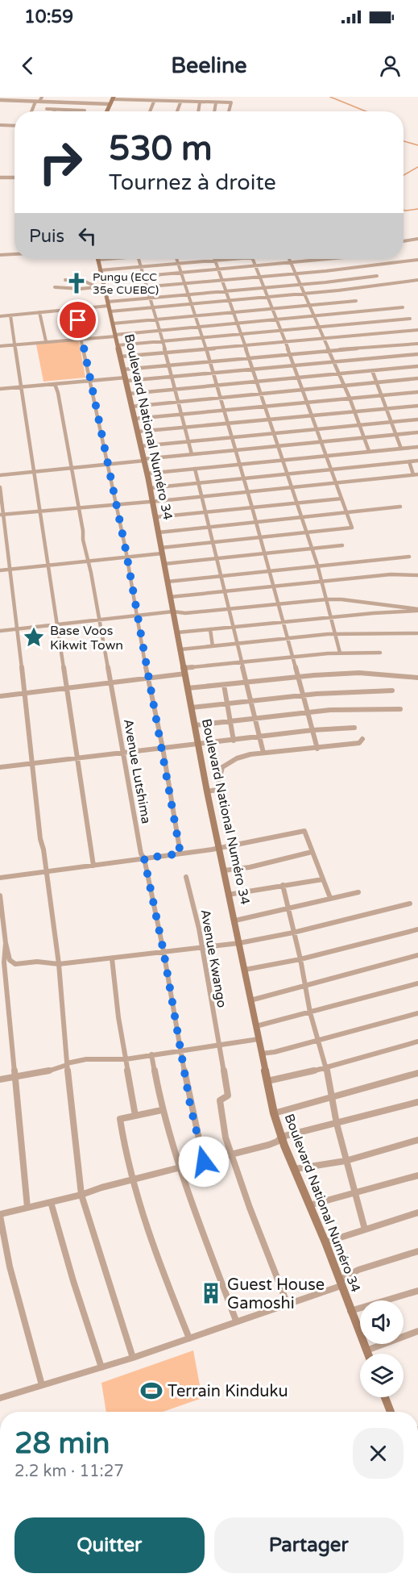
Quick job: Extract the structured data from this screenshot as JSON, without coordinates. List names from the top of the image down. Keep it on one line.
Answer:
{"streets":{"main road":["Boulevard National Numéro 34"],"street":["Avenue Lutshima","Avenue Kwango"]},"places":{"church":["Pungu (ECC 35e CUEBC)"],"place":["Base Voos Kikwit Town"],"building":["Guest House Gamoshi"],"sports":["Terrain Kinduku"]},"page":{"status":"10:59","header":"Beeline","turn":["530 m","Tournez à droite"],"then":"Puis","heading":["28 min","2.2 km · 11:27"],"buttons":["Quitter","Partager"]}}
